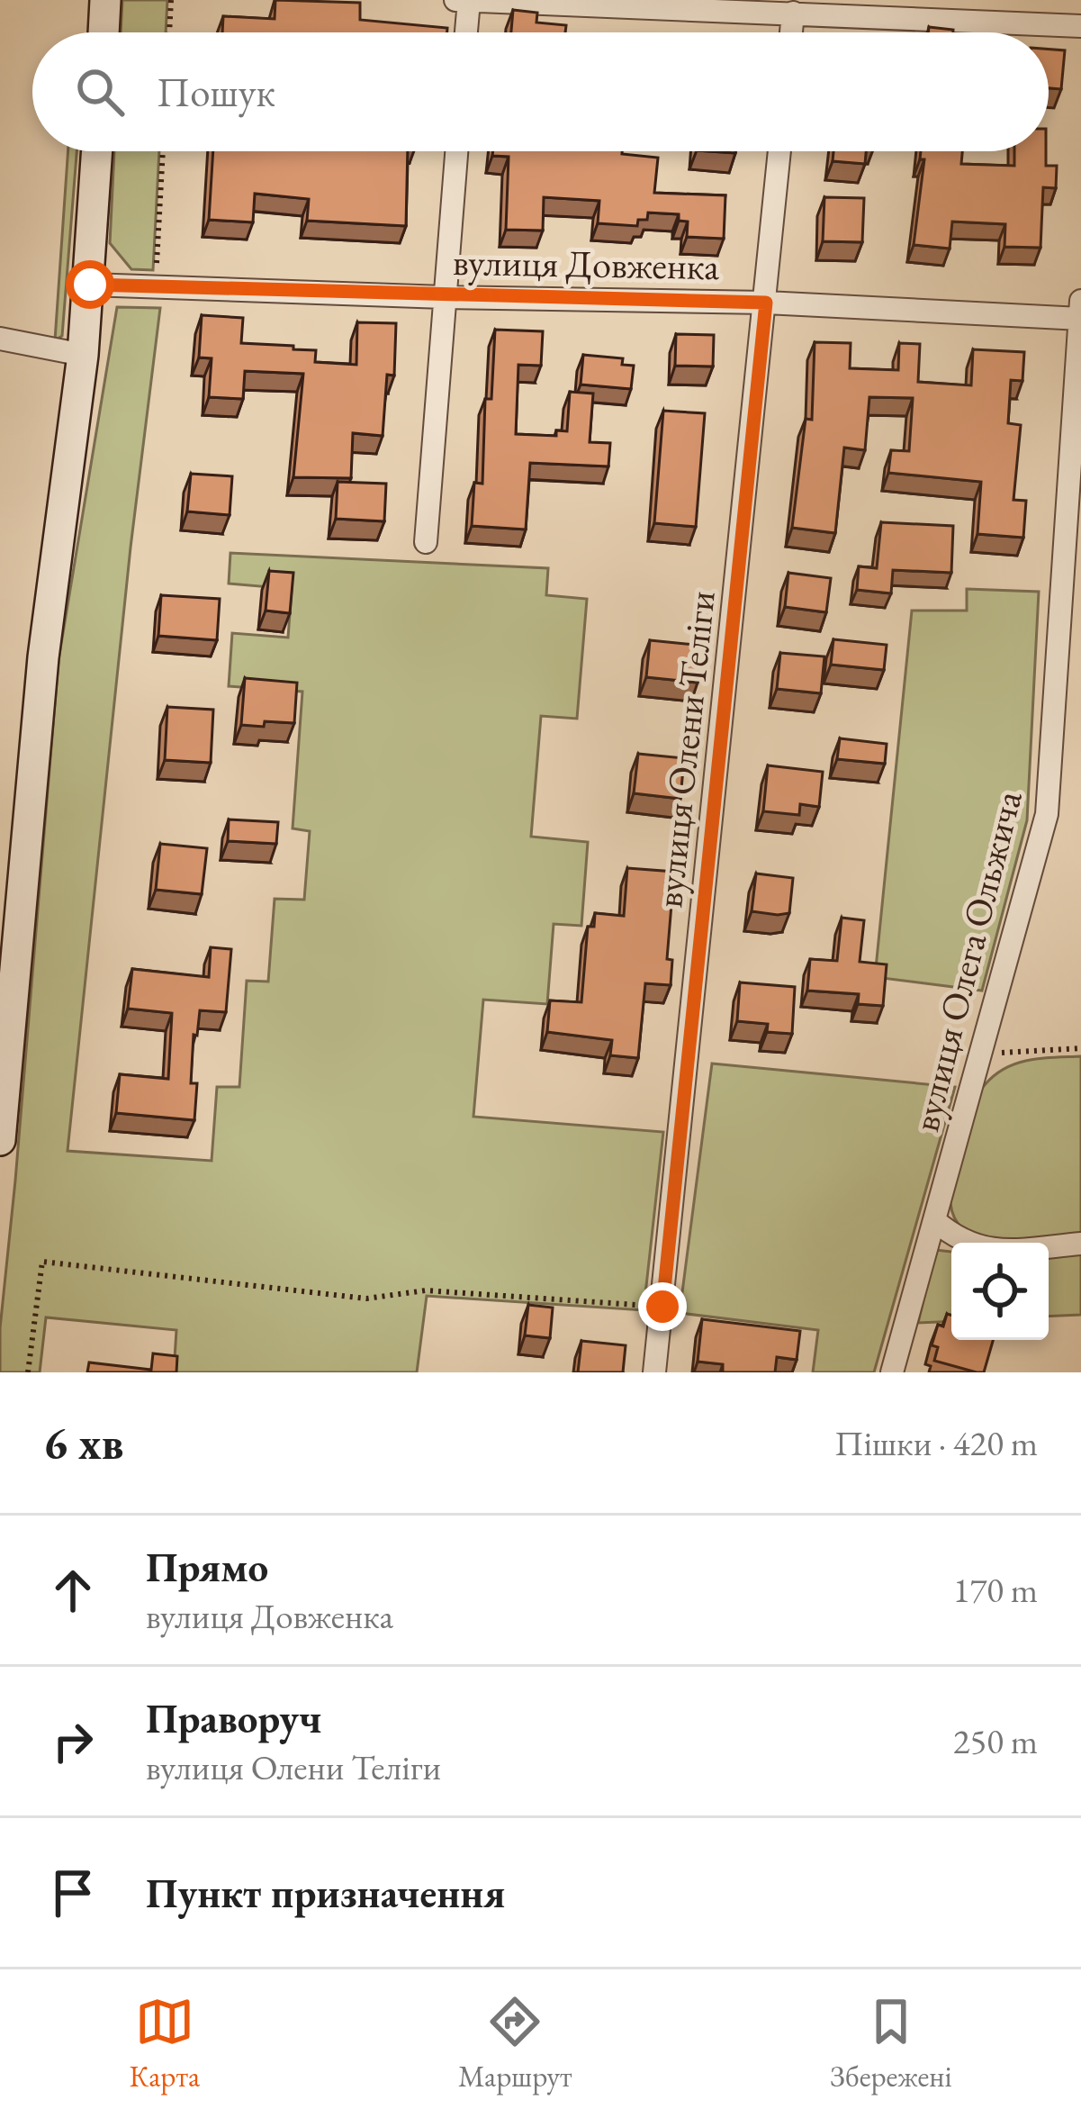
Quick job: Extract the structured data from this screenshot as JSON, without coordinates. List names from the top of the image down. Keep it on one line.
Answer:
{"streets":{"street":["вулиця Довженка","вулиця Олени Теліги","вулиця Олега Ольжича"]},"crossings":[["вулиця Довженка","вулиця Олени Теліги"],["вулиця Довженка","вулиця Олега Ольжича"]],"page":{"search":"Пошук","heading":["6 хв","Пішки · 420 m"],"list":[["Прямо","вулиця Довженка","170 m"],["Праворуч","вулиця Олени Теліги","250 m"],"Пункт призначення"],"nav":["Карта","Маршрут","Збережені"]}}
